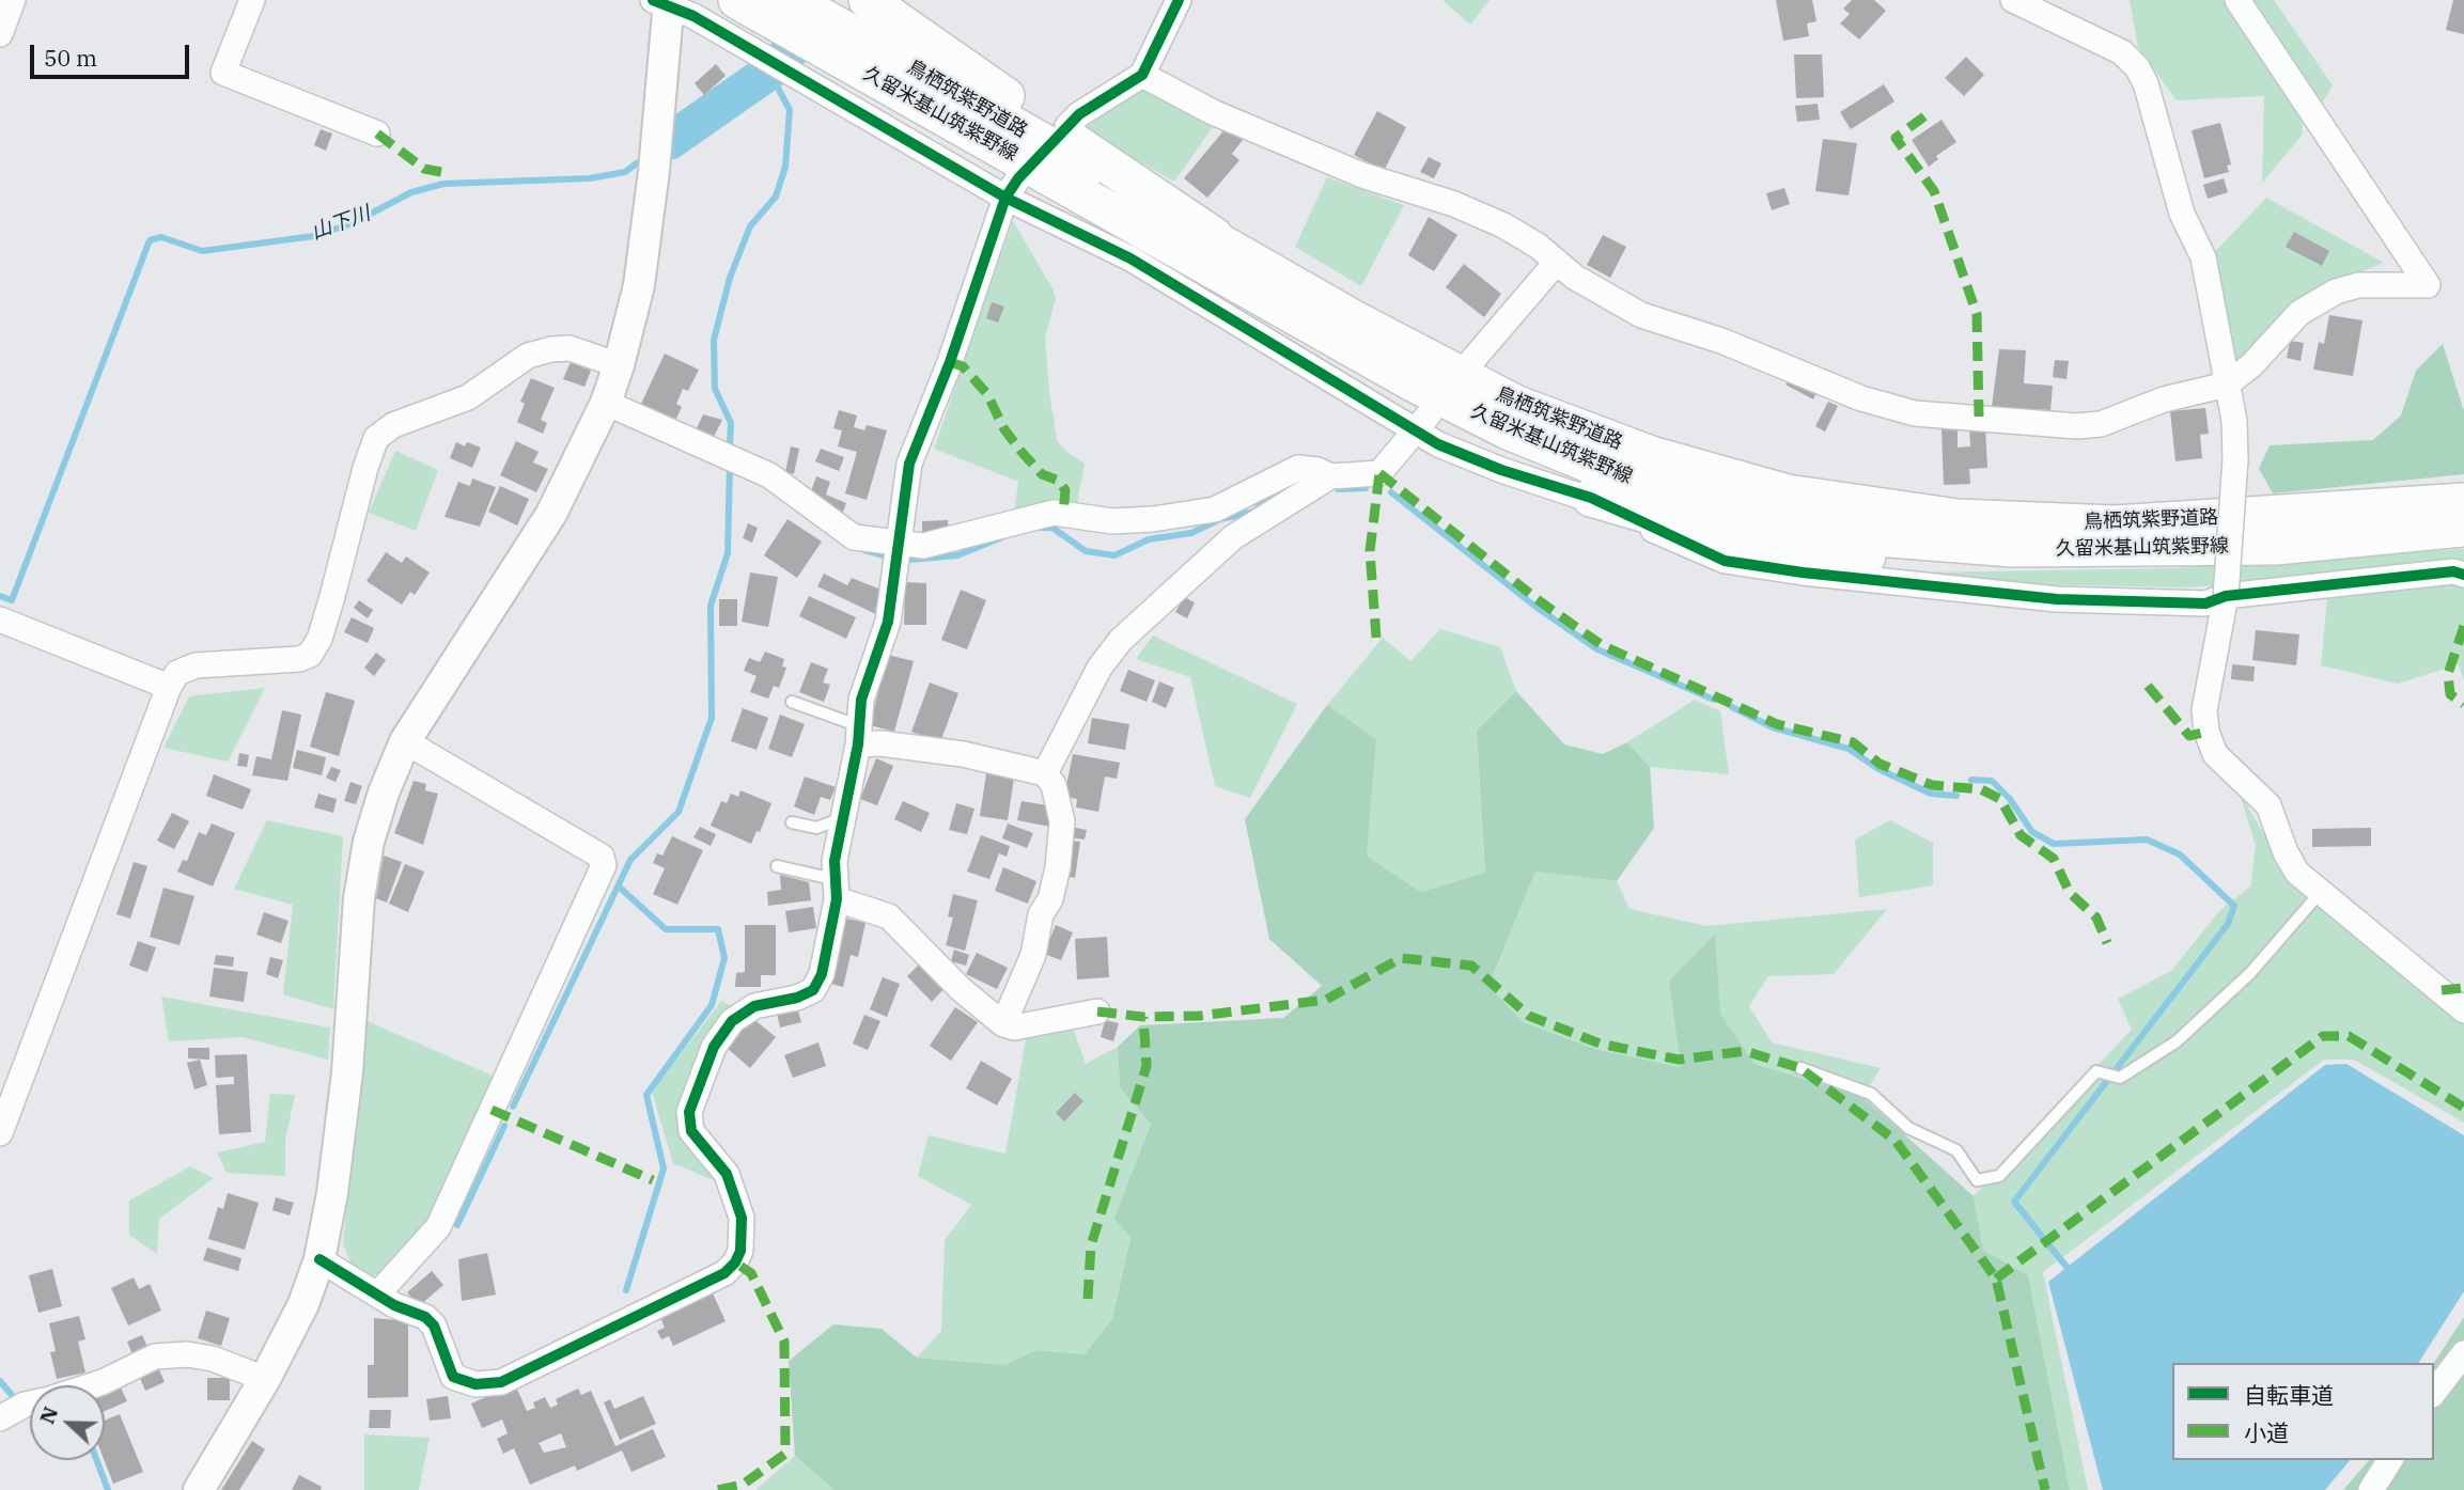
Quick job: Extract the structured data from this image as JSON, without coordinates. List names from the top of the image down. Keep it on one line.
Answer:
{"streets":{"main road":["鳥栖筑紫野道路","久留米基山筑紫野線"]},"crossings":[["鳥栖筑紫野道路","久留米基山筑紫野線"]],"water":["山下川"],"legend":["自転車道","小道"],"scale_bar":"50 m","north":"left"}
